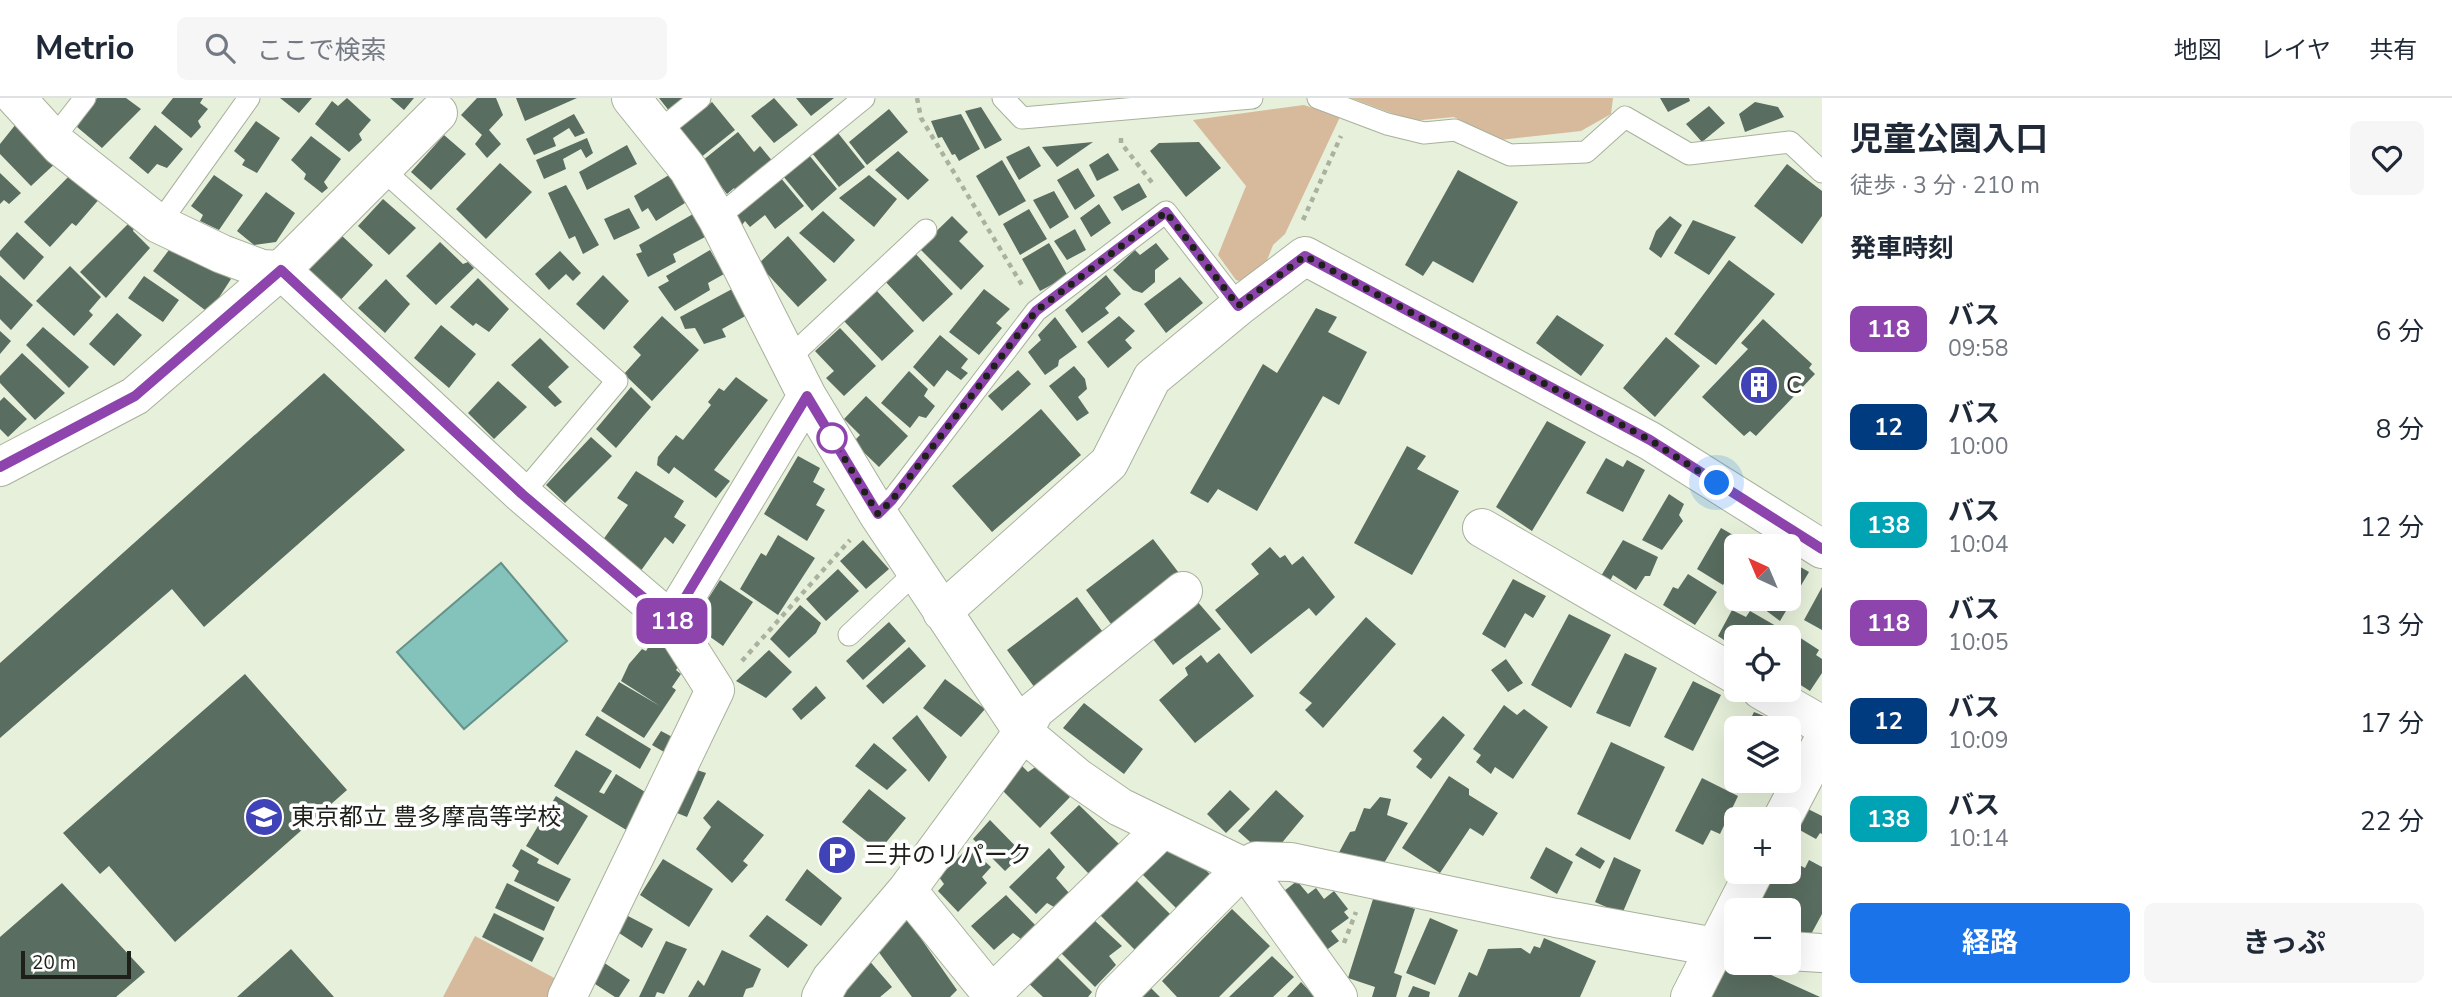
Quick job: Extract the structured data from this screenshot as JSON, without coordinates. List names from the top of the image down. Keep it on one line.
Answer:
{"places":{"building":["C"],"school or university":["東京都立 豊多摩高等学校"],"parking":["三井のリパーク"]},"lines":["bus line 118"],"scale_bar":"20 m","north":"top left","page":{"header":"Metrio","search":"ここで検索","nav":["地図","レイヤ","共有"],"on_map":"118","heading":[["児童公園入口","徒歩 · 3 分 · 210 m"],"発車時刻"],"list":[{"mark":"118","name":"バス","note":"09:58","value":"6 分"},{"mark":"12","name":"バス","note":"10:00","value":"8 分"},{"mark":"138","name":"バス","note":"10:04","value":"12 分"},{"mark":"118","name":"バス","note":"10:05","value":"13 分"},{"mark":"12","name":"バス","note":"10:09","value":"17 分"},{"mark":"138","name":"バス","note":"10:14","value":"22 分"}],"map_buttons":["+","−"],"buttons":["経路","きっぷ"],"scale":"20 m"}}
